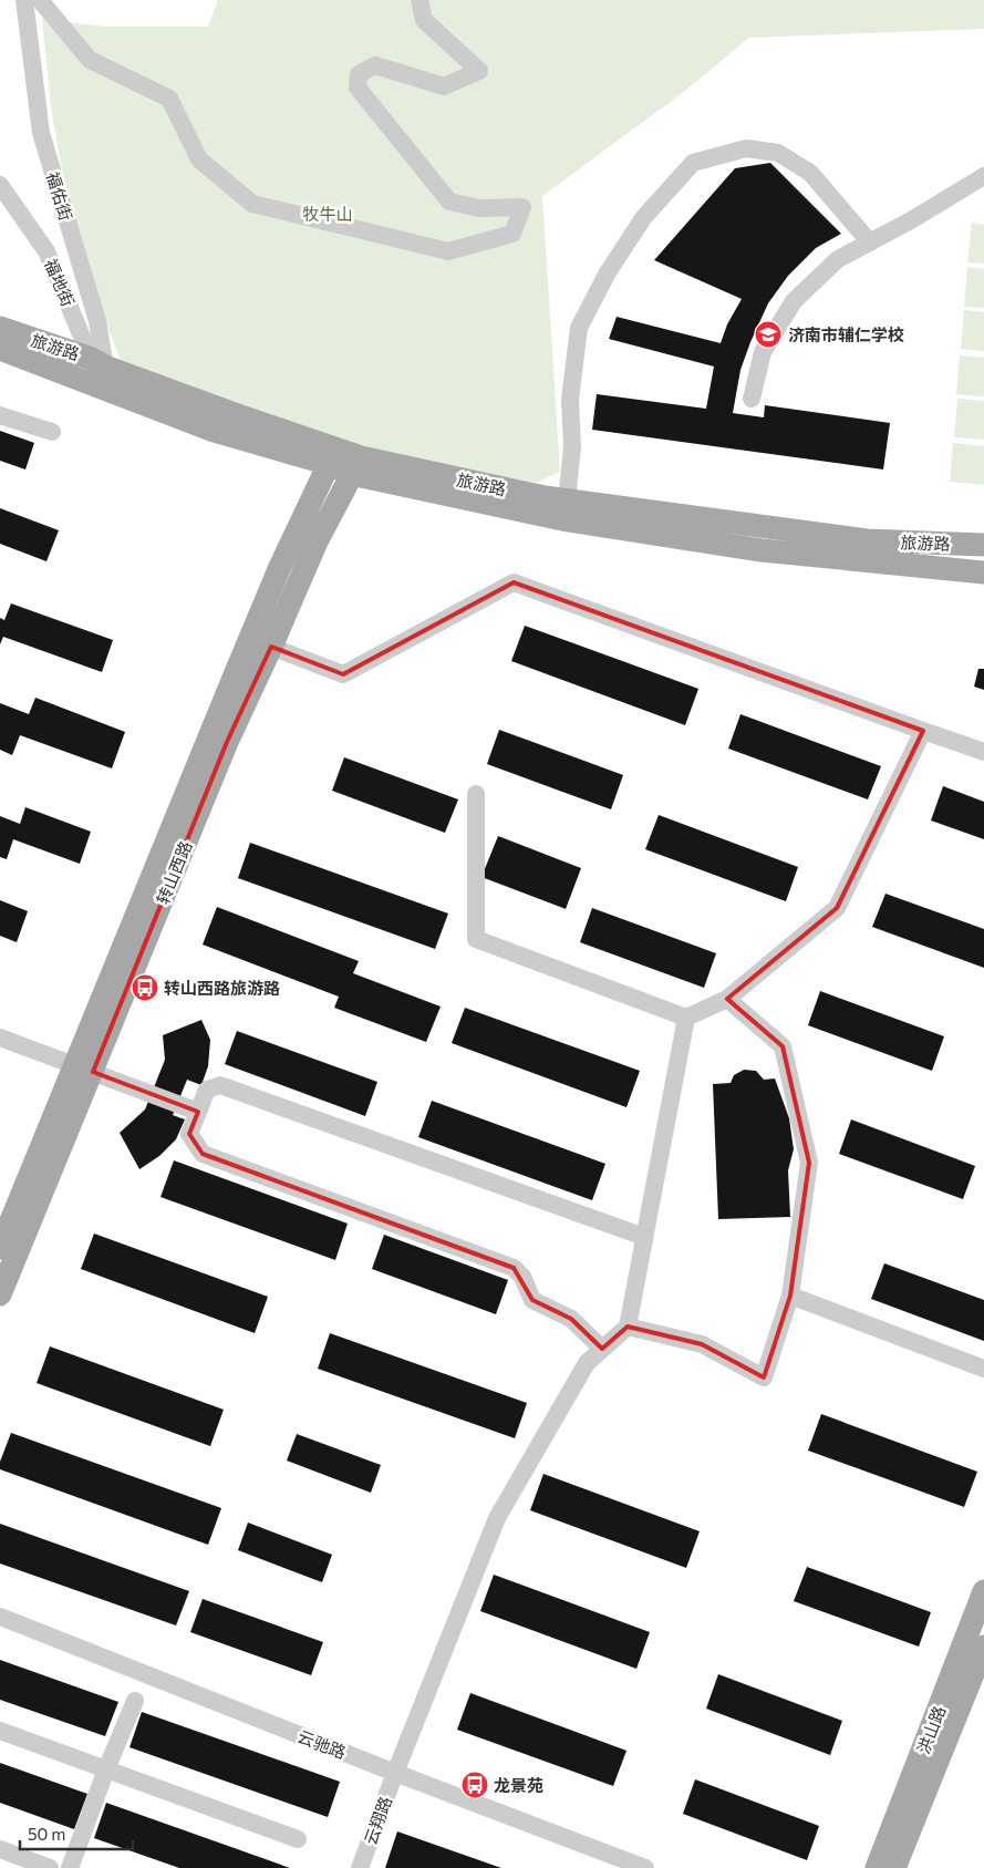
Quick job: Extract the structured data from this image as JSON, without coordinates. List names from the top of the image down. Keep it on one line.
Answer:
{"streets":{"main road":["旅游路","转山西路","洪山路"],"street":["福佑街","福地街","云驰路","云翔路"]},"crossings":[["福佑街","福地街"],["福佑街","旅游路"],["福地街","旅游路"],["旅游路","转山西路"],["云驰路","云翔路"]],"parks":["牧牛山"],"places":{"school or university":["济南市辅仁学校"],"bus stop":["转山西路旅游路","龙景苑"]},"scale_bar":"50 m"}
